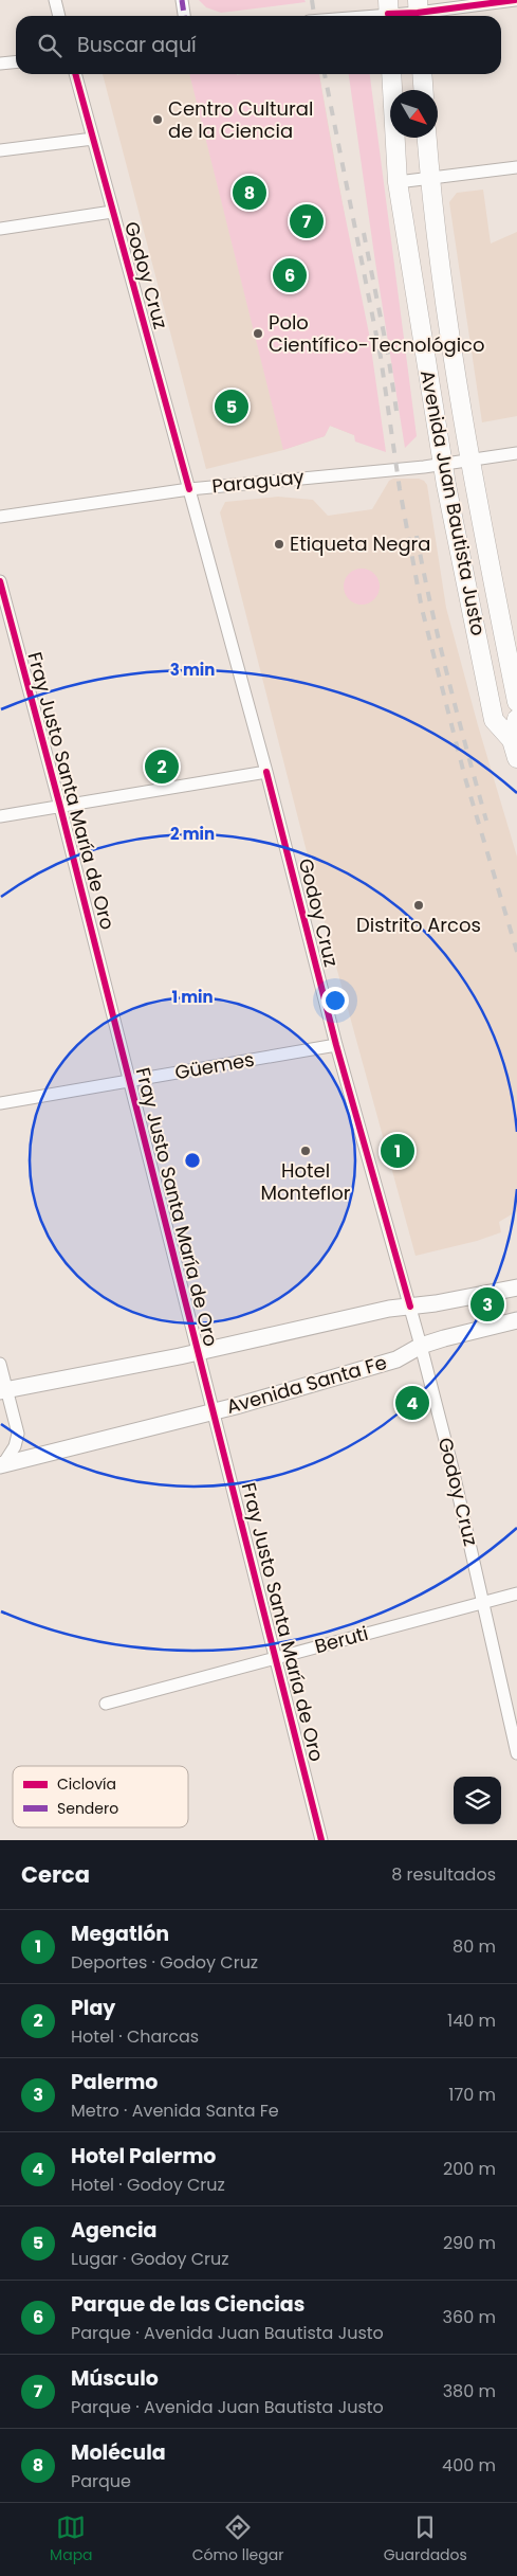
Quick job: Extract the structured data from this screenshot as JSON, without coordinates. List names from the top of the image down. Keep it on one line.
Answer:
{"streets":{"main road":["Avenida Juan Bautista Justo","Avenida Santa Fe"],"street":["Godoy Cruz","Paraguay","Fray Justo Santa María de Oro","Güemes","Beruti"]},"crossings":[["Godoy Cruz","Paraguay"],["Godoy Cruz","Güemes"],["Godoy Cruz","Avenida Santa Fe"],["Godoy Cruz","Beruti"],["Paraguay","Avenida Juan Bautista Justo"],["Fray Justo Santa María de Oro","Güemes"],["Fray Justo Santa María de Oro","Avenida Santa Fe"],["Fray Justo Santa María de Oro","Beruti"]],"places":["Centro Cultural de la Ciencia","Polo Científico-Tecnológico","Etiqueta Negra","Distrito Arcos","Hotel Monteflor"],"legend":["Ciclovía","Sendero"],"north":"bottom right","page":{"search":"Buscar aquí","pins":["8","7","6","5","2","1","3","4"],"heading":["Cerca","8 resultados"],"list":[{"mark":"1","name":"Megatlón","note":"Deportes · Godoy Cruz","value":"80 m"},{"mark":"2","name":"Play","note":"Hotel · Charcas","value":"140 m"},{"mark":"3","name":"Palermo","note":"Metro · Avenida Santa Fe","value":"170 m"},{"mark":"4","name":"Hotel Palermo","note":"Hotel · Godoy Cruz","value":"200 m"},{"mark":"5","name":"Agencia","note":"Lugar · Godoy Cruz","value":"290 m"},{"mark":"6","name":"Parque de las Ciencias","note":"Parque · Avenida Juan Bautista Justo","value":"360 m"},{"mark":"7","name":"Músculo","note":"Parque · Avenida Juan Bautista Justo","value":"380 m"},{"mark":"8","name":"Molécula","note":"Parque","value":"400 m"}],"nav":["Mapa","Cómo llegar","Guardados"]},"rings":["3 min","2 min","1 min"]}
